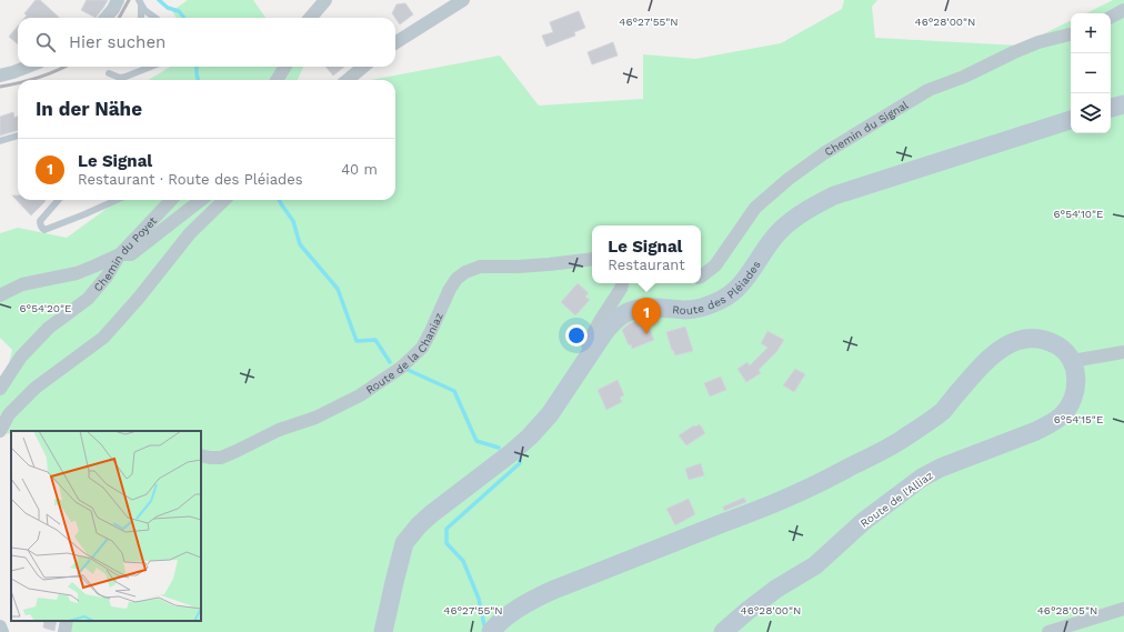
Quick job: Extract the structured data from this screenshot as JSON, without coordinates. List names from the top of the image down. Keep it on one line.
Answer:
{"streets":{"street":["Chemin du Signal","Chemin du Poyet","Route des Pléiades","Route de la Chaniaz","Route de l'Alliaz"]},"page":{"map_buttons":["+","−"],"search":"Hier suchen","heading":"In der Nähe","list":[{"mark":"1","name":"Le Signal","note":"Restaurant · Route des Pléiades","value":"40 m"}],"popup":["Le Signal","Restaurant"],"pins":"1"},"coordinates":["46°27'55\"N","46°28'00\"N","6°54'10\"E","6°54'20\"E","6°54'15\"E","46°28'05\"N"]}
